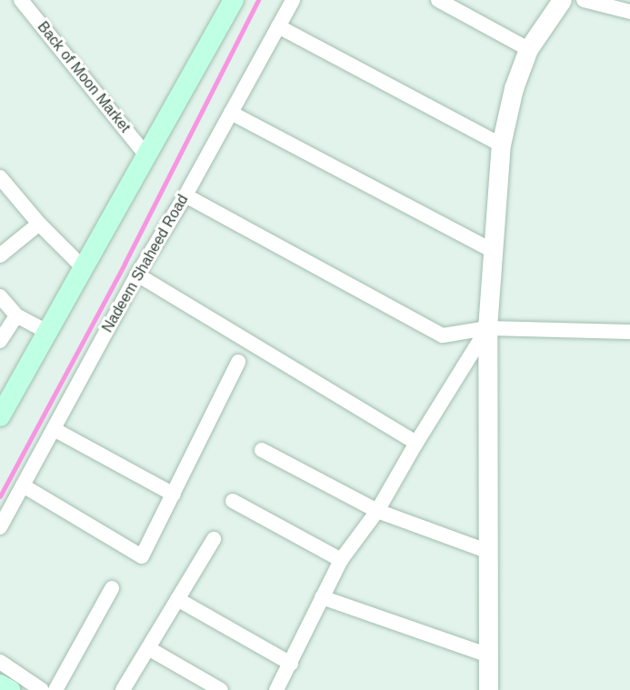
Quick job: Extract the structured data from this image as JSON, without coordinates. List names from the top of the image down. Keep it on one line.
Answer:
{"streets":{"street":["Back of Moon Market","Nadeem Shaheed Road"]}}
